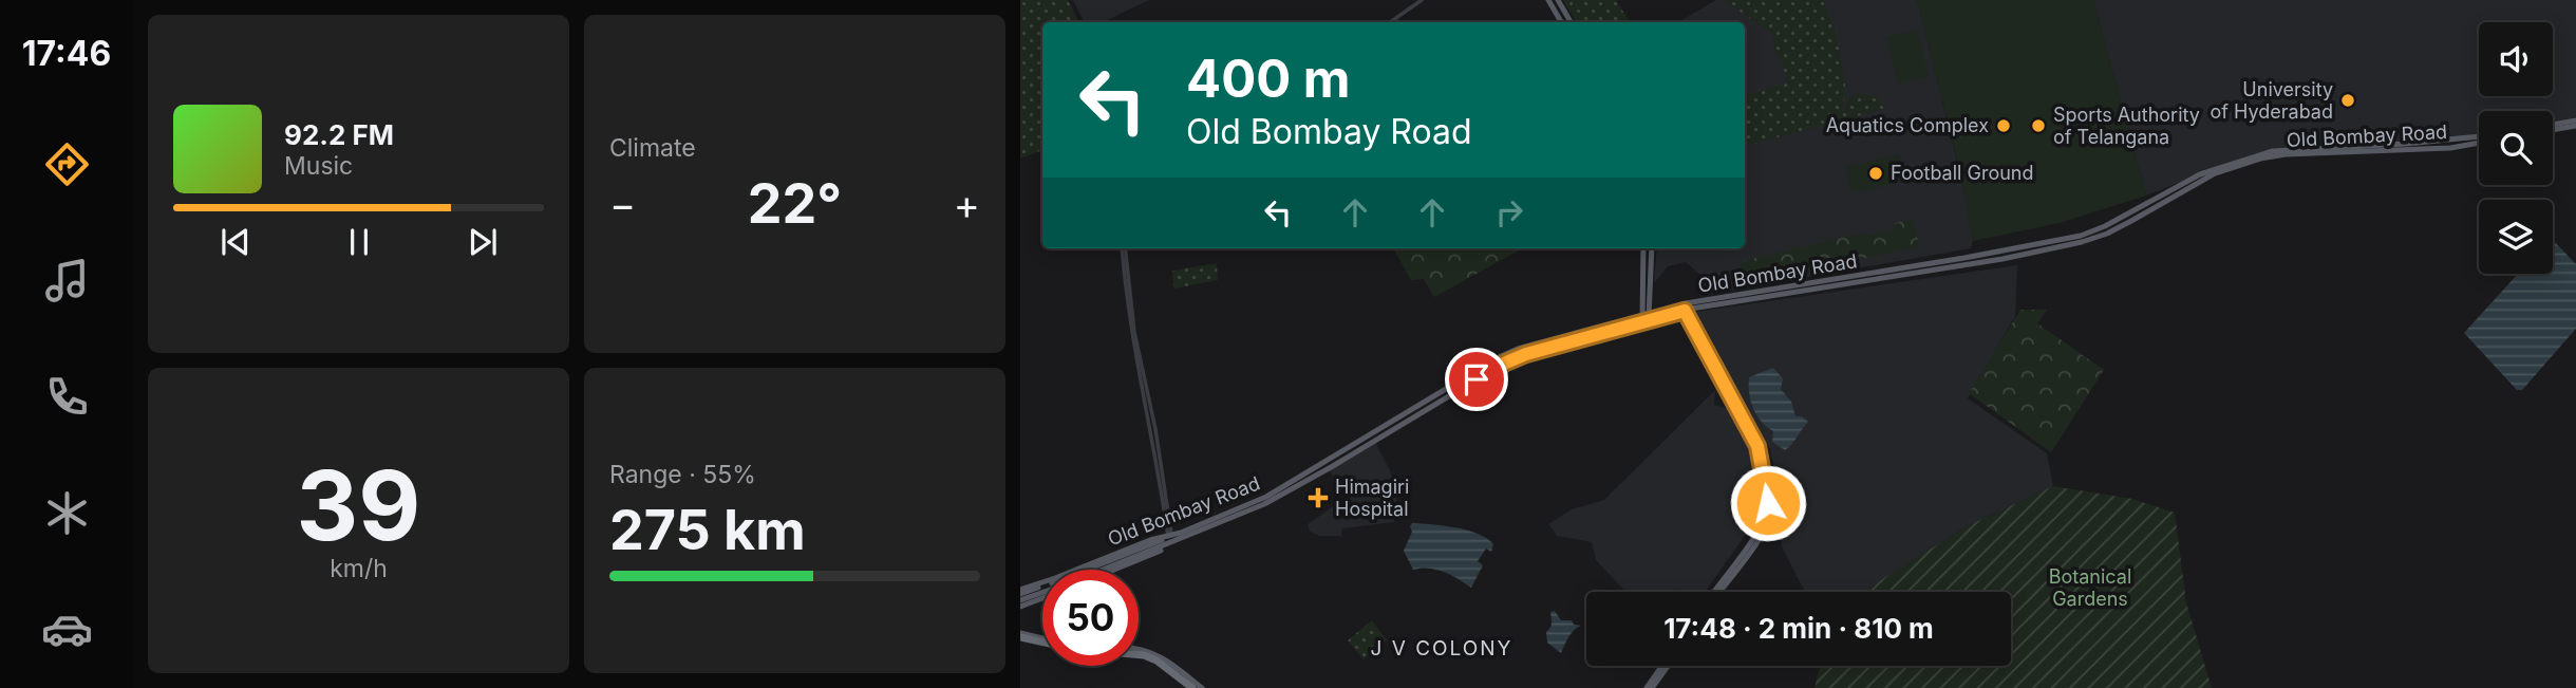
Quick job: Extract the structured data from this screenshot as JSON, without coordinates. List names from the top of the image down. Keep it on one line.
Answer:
{"streets":{"main road":["Old Bombay Road"]},"districts":["J V COLONY"],"parks":["Botanical Gardens"],"places":{"other":["University of Hyderabad","Aquatics Complex","Sports Authority of Telangana","Football Ground"],"health":["Himagiri Hospital"]},"page":{"tabs":"17:46","tile":["Climate",["39","km/h"],["Range · 55%","275 km"]],"turn":["400 m","Old Bombay Road"],"song":["92.2 FM","Music"],"heat":["−","22°","+"],"limit":"50","trip":"17:48 · 2 min · 810 m"}}
